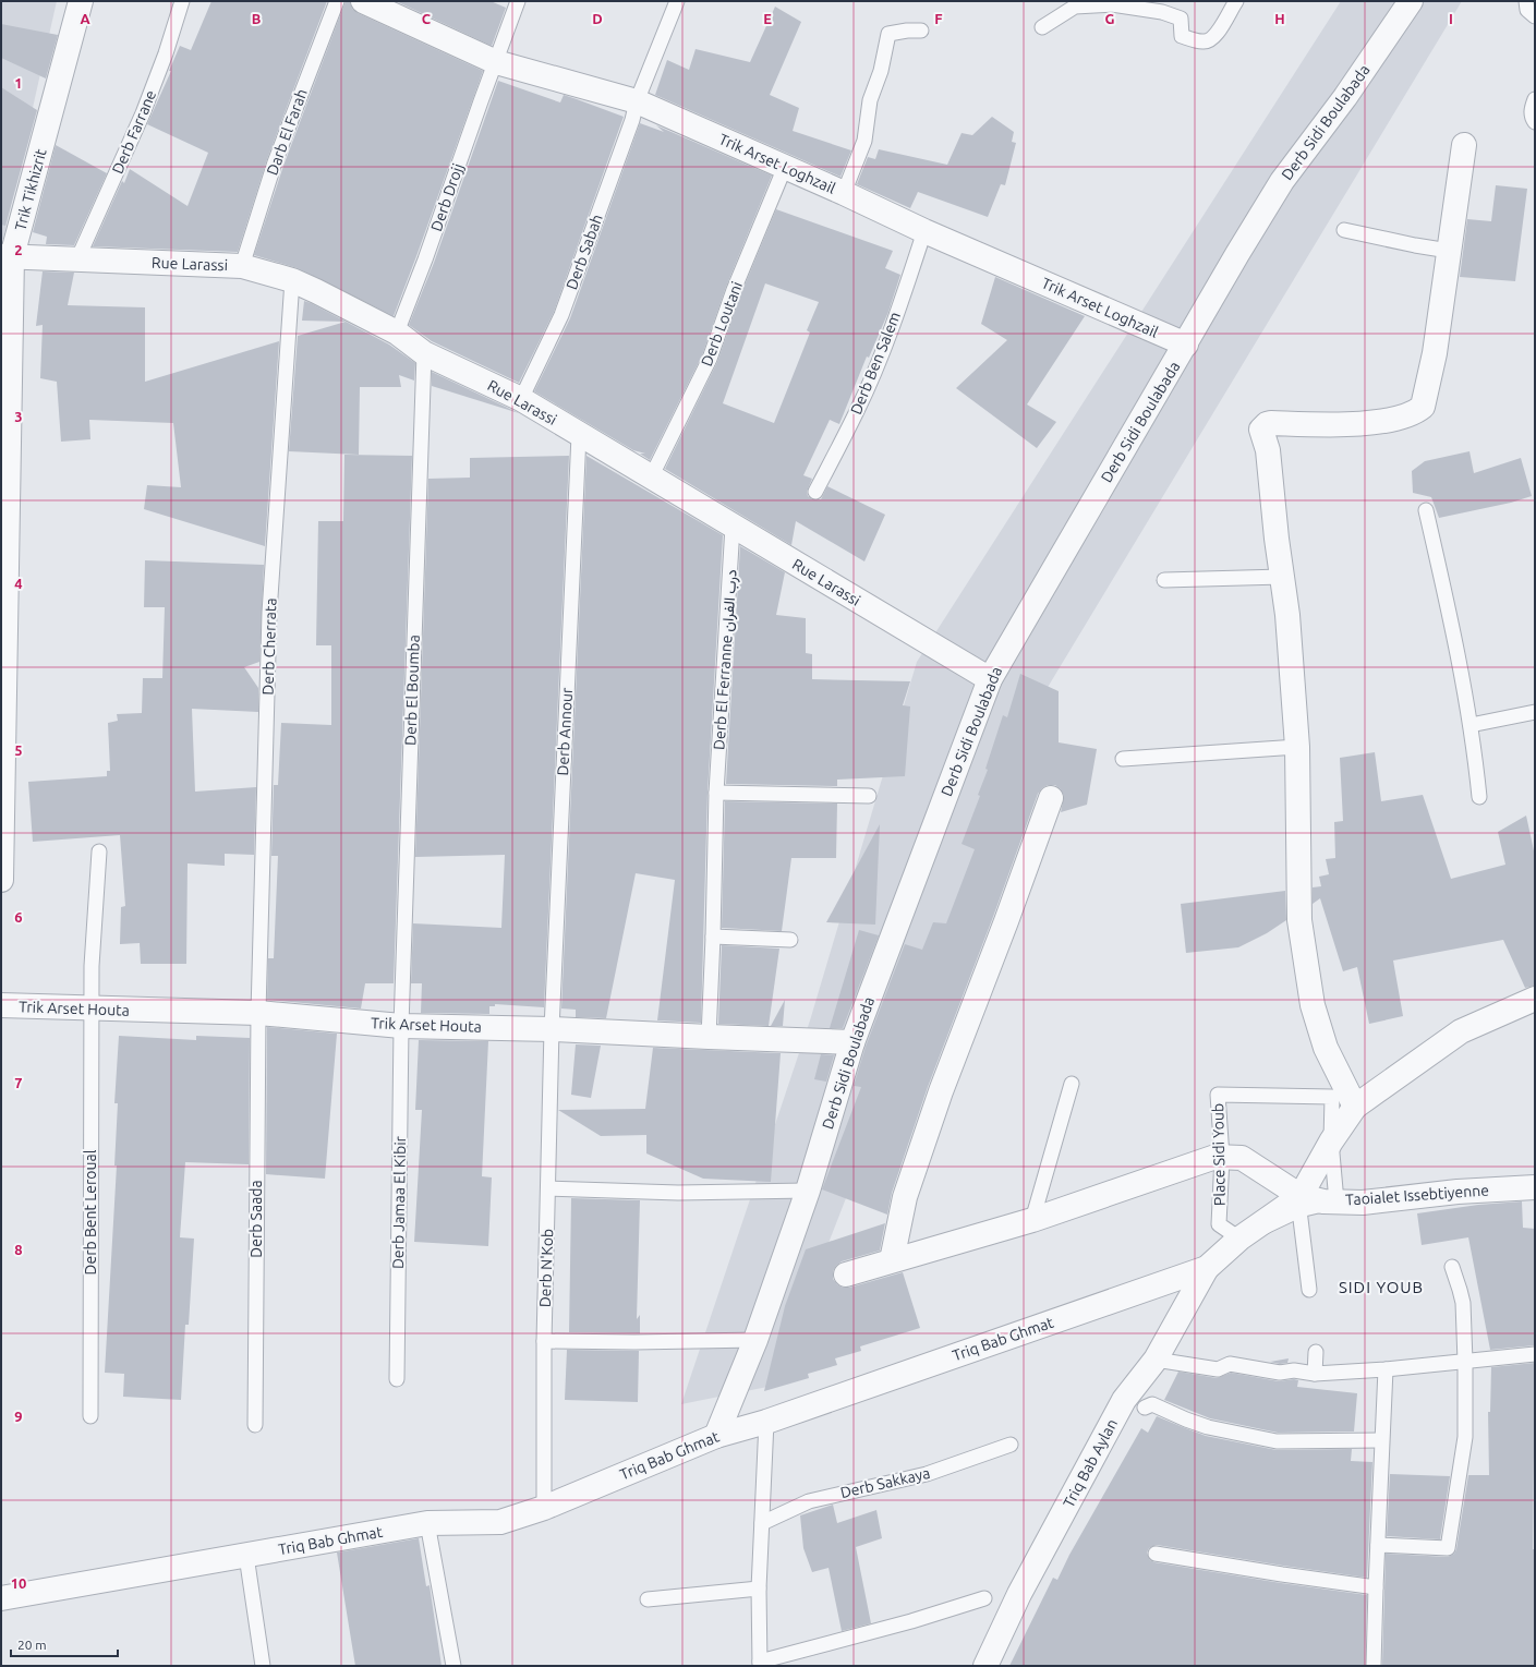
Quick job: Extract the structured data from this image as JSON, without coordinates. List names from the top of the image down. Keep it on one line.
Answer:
{"streets":{"street":["Derb Sidi Boulabada","Trik Arset Loghzail","Trik Tikhizrit","Rue Larassi","Trik Arset Houta","Taoialet Issebtiyenne","Triq Bab Ghmat","Triq Bab Aylan"],"lane":["Derb Farrane","Darb El Farah","Derb Drojj","Derb Sabah","Derb Loutani","Derb Ben Salem","Derb Cherrata","Derb El Ferranne درب الفران","Derb El Boumba","Derb Annour","Place Sidi Youb","Derb Jamaa El Kibir","Derb Bent Leroual","Derb Saada","Derb N'Kob","Derb Sakkaya"]},"crossings":[["Derb Sidi Boulabada","Trik Arset Loghzail"],["Derb Sidi Boulabada","Rue Larassi"],["Derb Sidi Boulabada","Trik Arset Houta"],["Derb Sidi Boulabada","Triq Bab Ghmat"],["Derb Farrane","Rue Larassi"],["Darb El Farah","Rue Larassi"],["Trik Arset Loghzail","Derb Drojj"],["Trik Arset Loghzail","Derb Sabah"],["Trik Arset Loghzail","Derb Loutani"],["Trik Arset Loghzail","Derb Ben Salem"],["Trik Tikhizrit","Rue Larassi"],["Derb Drojj","Rue Larassi"],["Derb Sabah","Rue Larassi"],["Rue Larassi","Derb Loutani"],["Rue Larassi","Derb Cherrata"],["Rue Larassi","Derb El Ferranne درب الفران"],["Rue Larassi","Derb El Boumba"],["Rue Larassi","Derb Annour"],["Derb Cherrata","Trik Arset Houta"],["Derb Cherrata","Derb Saada"],["Derb El Ferranne درب الفران","Trik Arset Houta"],["Derb El Boumba","Trik Arset Houta"],["Derb El Boumba","Derb Jamaa El Kibir"],["Derb Annour","Trik Arset Houta"],["Derb Annour","Derb N'Kob"],["Trik Arset Houta","Derb Jamaa El Kibir"],["Trik Arset Houta","Derb Bent Leroual"],["Trik Arset Houta","Derb Saada"],["Trik Arset Houta","Derb N'Kob"],["Place Sidi Youb","Taoialet Issebtiyenne"],["Place Sidi Youb","Triq Bab Ghmat"],["Taoialet Issebtiyenne","Triq Bab Ghmat"],["Derb N'Kob","Triq Bab Ghmat"],["Triq Bab Ghmat","Triq Bab Aylan"]],"districts":["SIDI YOUB"],"scale_bar":"20 m","grid":{"columns":["A","B","C","D","E","F","G","H","I"],"rows":["1","2","3","4","5","6","7","8","9","10"]}}
